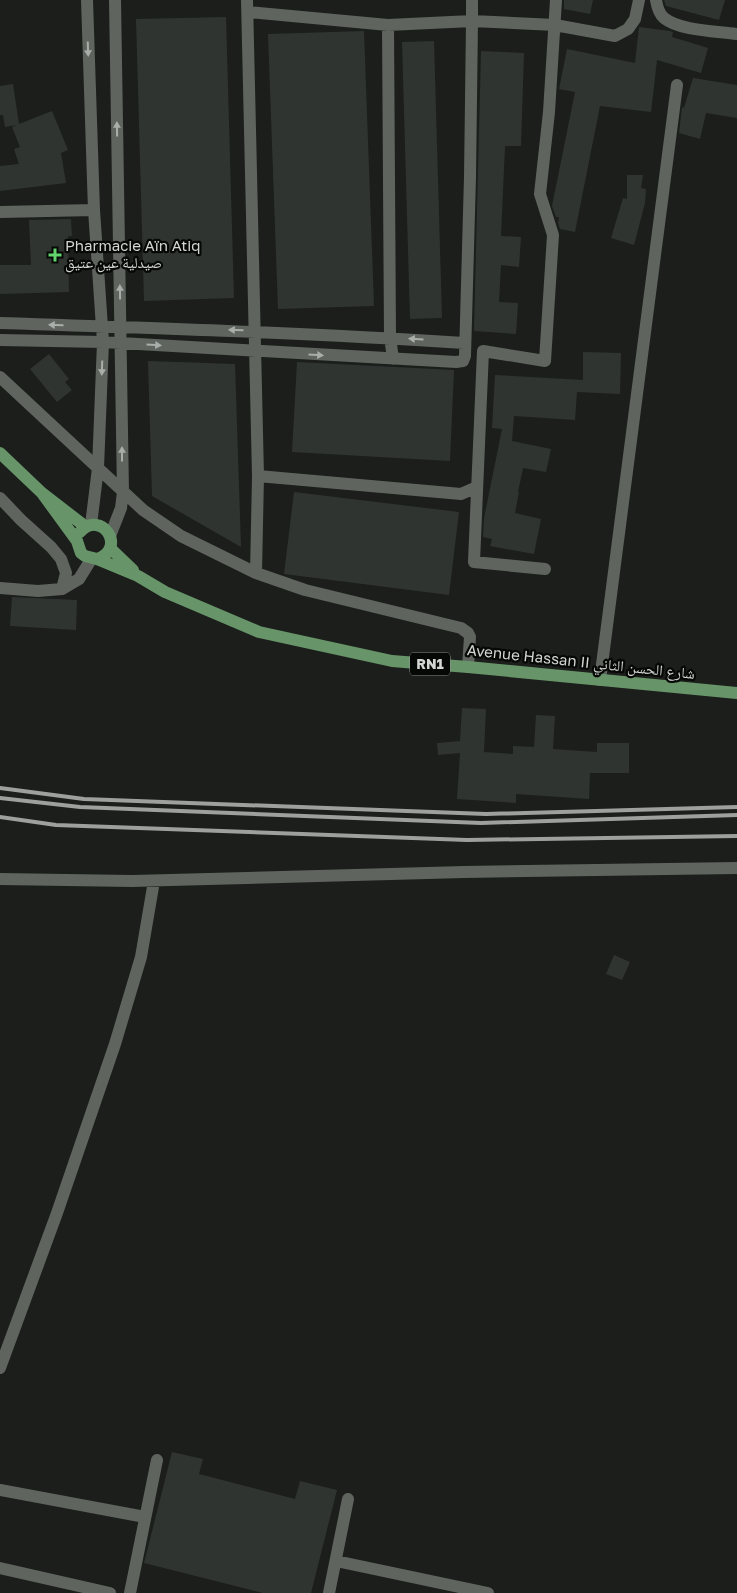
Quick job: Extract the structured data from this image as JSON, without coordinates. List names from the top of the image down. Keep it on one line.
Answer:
{"streets":{"main road":["Avenue Hassan II شارع الحسن الثاني","RN1"]},"places":{"health":["Pharmacie Aïn Atiq صيدلية عين عتيق"]}}
